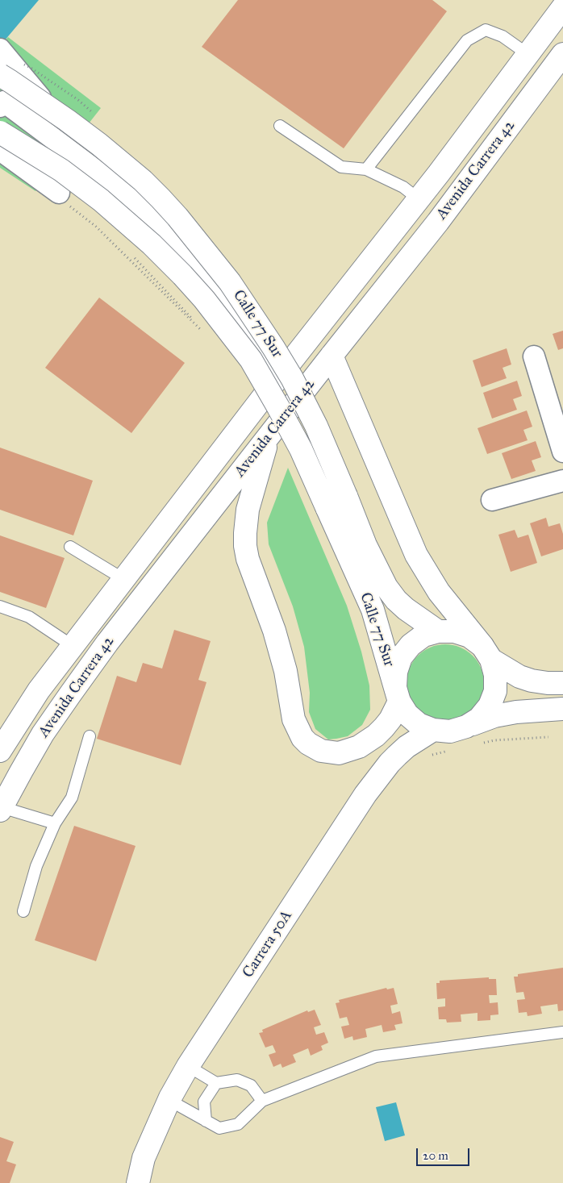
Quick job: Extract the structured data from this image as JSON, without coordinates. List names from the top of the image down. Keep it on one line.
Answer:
{"streets":{"main road":["Avenida Carrera 42","Calle 77 Sur","Carrera 50A"]},"crossings":[["Avenida Carrera 42","Calle 77 Sur"],["Calle 77 Sur","Carrera 50A"]],"scale_bar":"20 m"}
